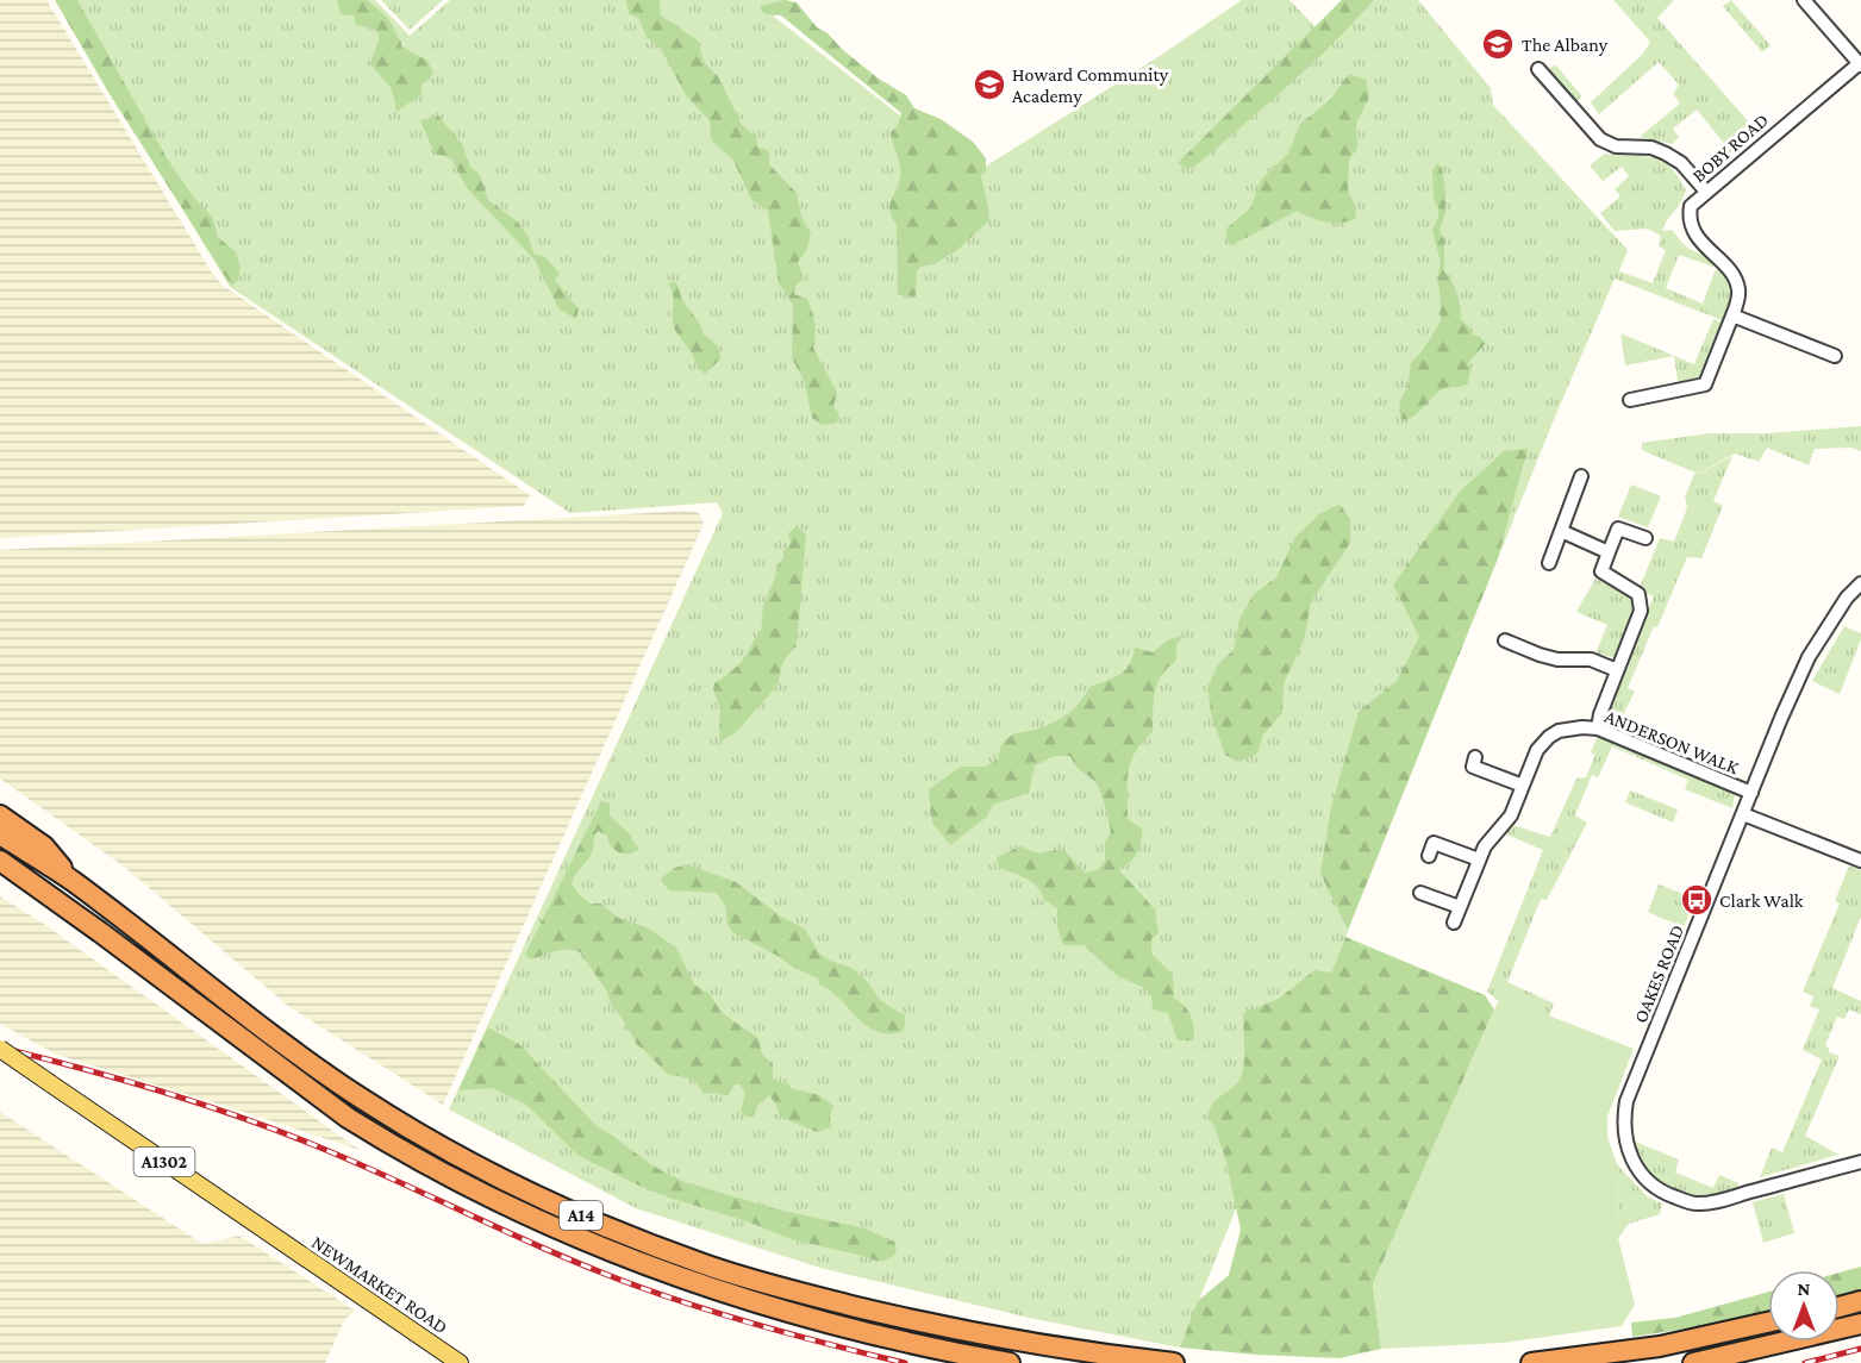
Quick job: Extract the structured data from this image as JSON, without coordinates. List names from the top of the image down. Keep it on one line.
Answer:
{"streets":{"highway":["A14"],"main road":["A1302","NEWMARKET ROAD"],"street":["BOBY ROAD","ANDERSON WALK","OAKES ROAD"]},"crossings":[["ANDERSON WALK","OAKES ROAD"]],"places":{"school or university":["The Albany","Howard Community Academy"],"bus stop":["Clark Walk"]},"north":"top"}
